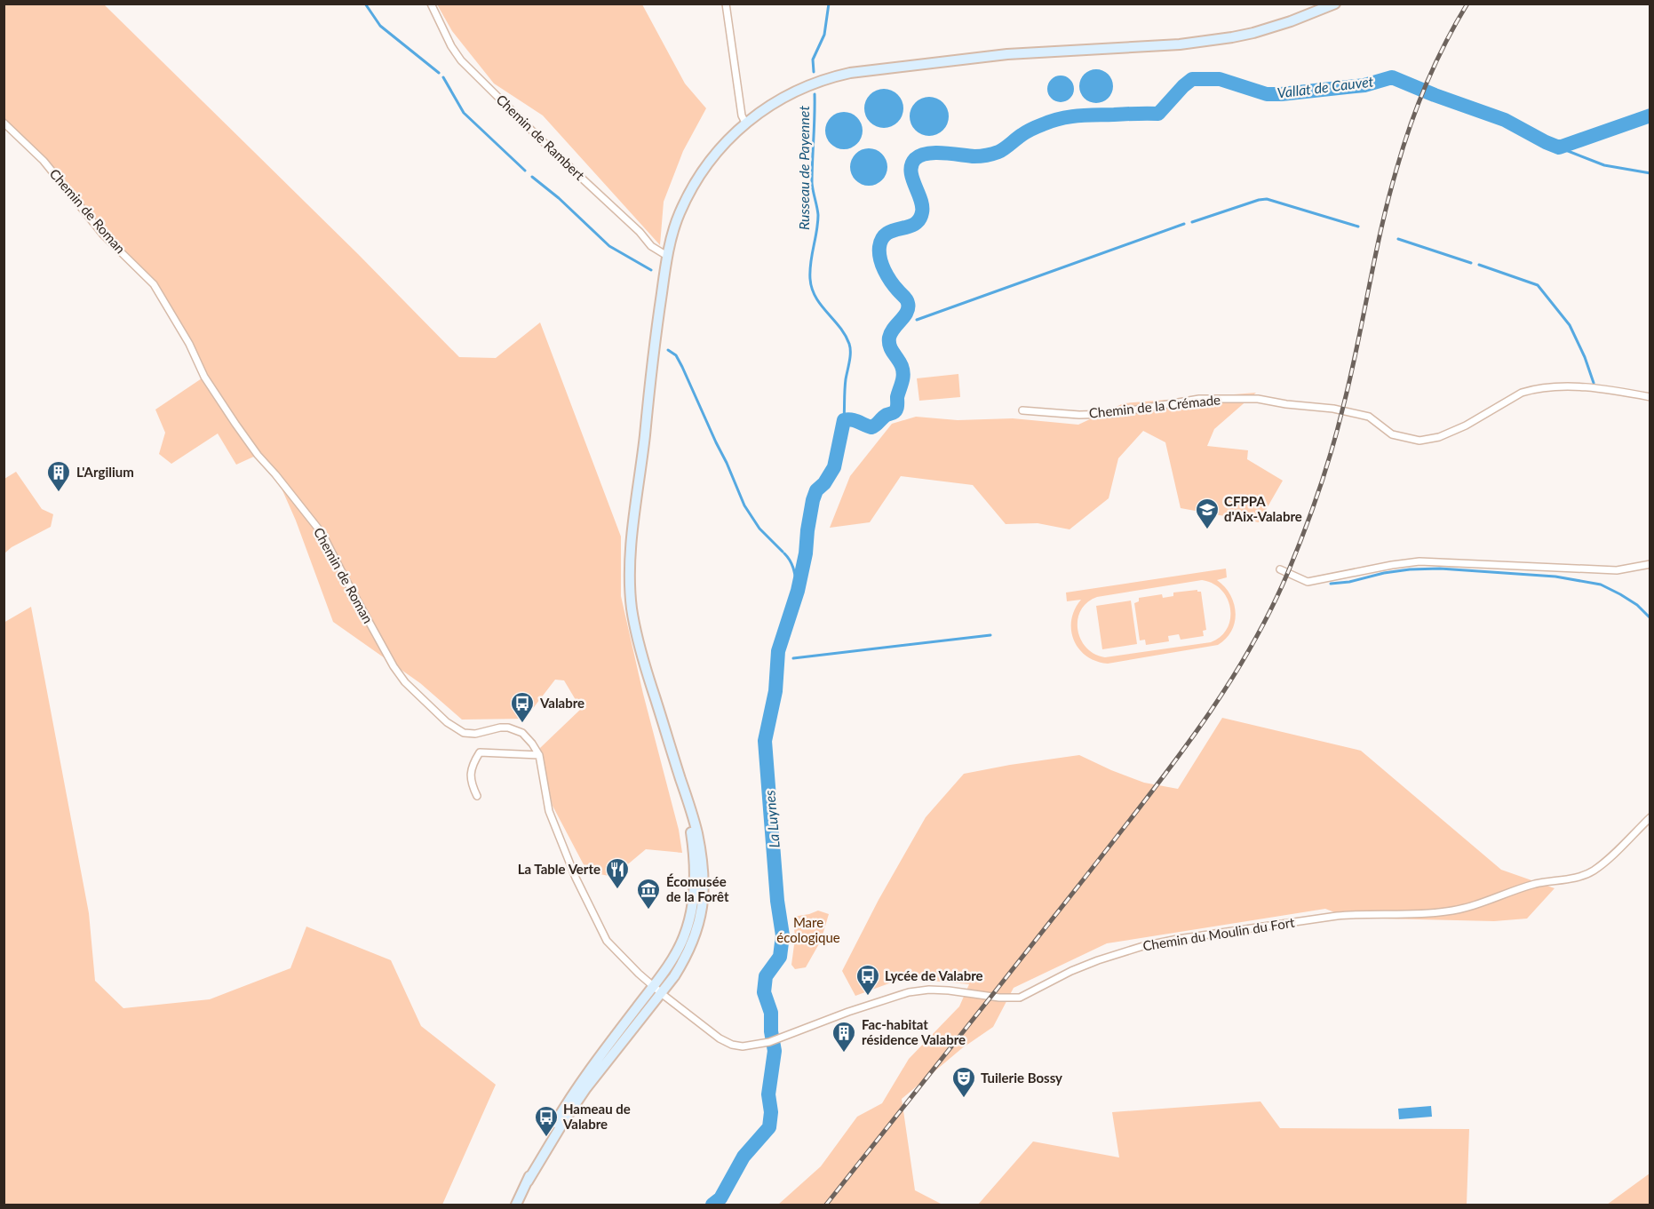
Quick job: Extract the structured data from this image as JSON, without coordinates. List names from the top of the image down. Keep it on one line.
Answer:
{"streets":{"street":["Chemin de Rambert","Chemin de Roman","Chemin de la Crémade","Chemin du Moulin du Fort"]},"crossings":[["Chemin de Roman","Chemin du Moulin du Fort"]],"water":["Vallat de Cauvet","Russeau de Payennet","La Luynes"],"parks":["Mare écologique"],"places":{"building":["L'Argilium","Fac-habitat résidence Valabre"],"school or university":["CFPPA d'Aix-Valabre"],"bus stop":["Valabre","Lycée de Valabre","Hameau de Valabre"],"restaurant":["La Table Verte"],"museum":["Écomusée de la Forêt"],"theatre":["Tuilerie Bossy"]}}
